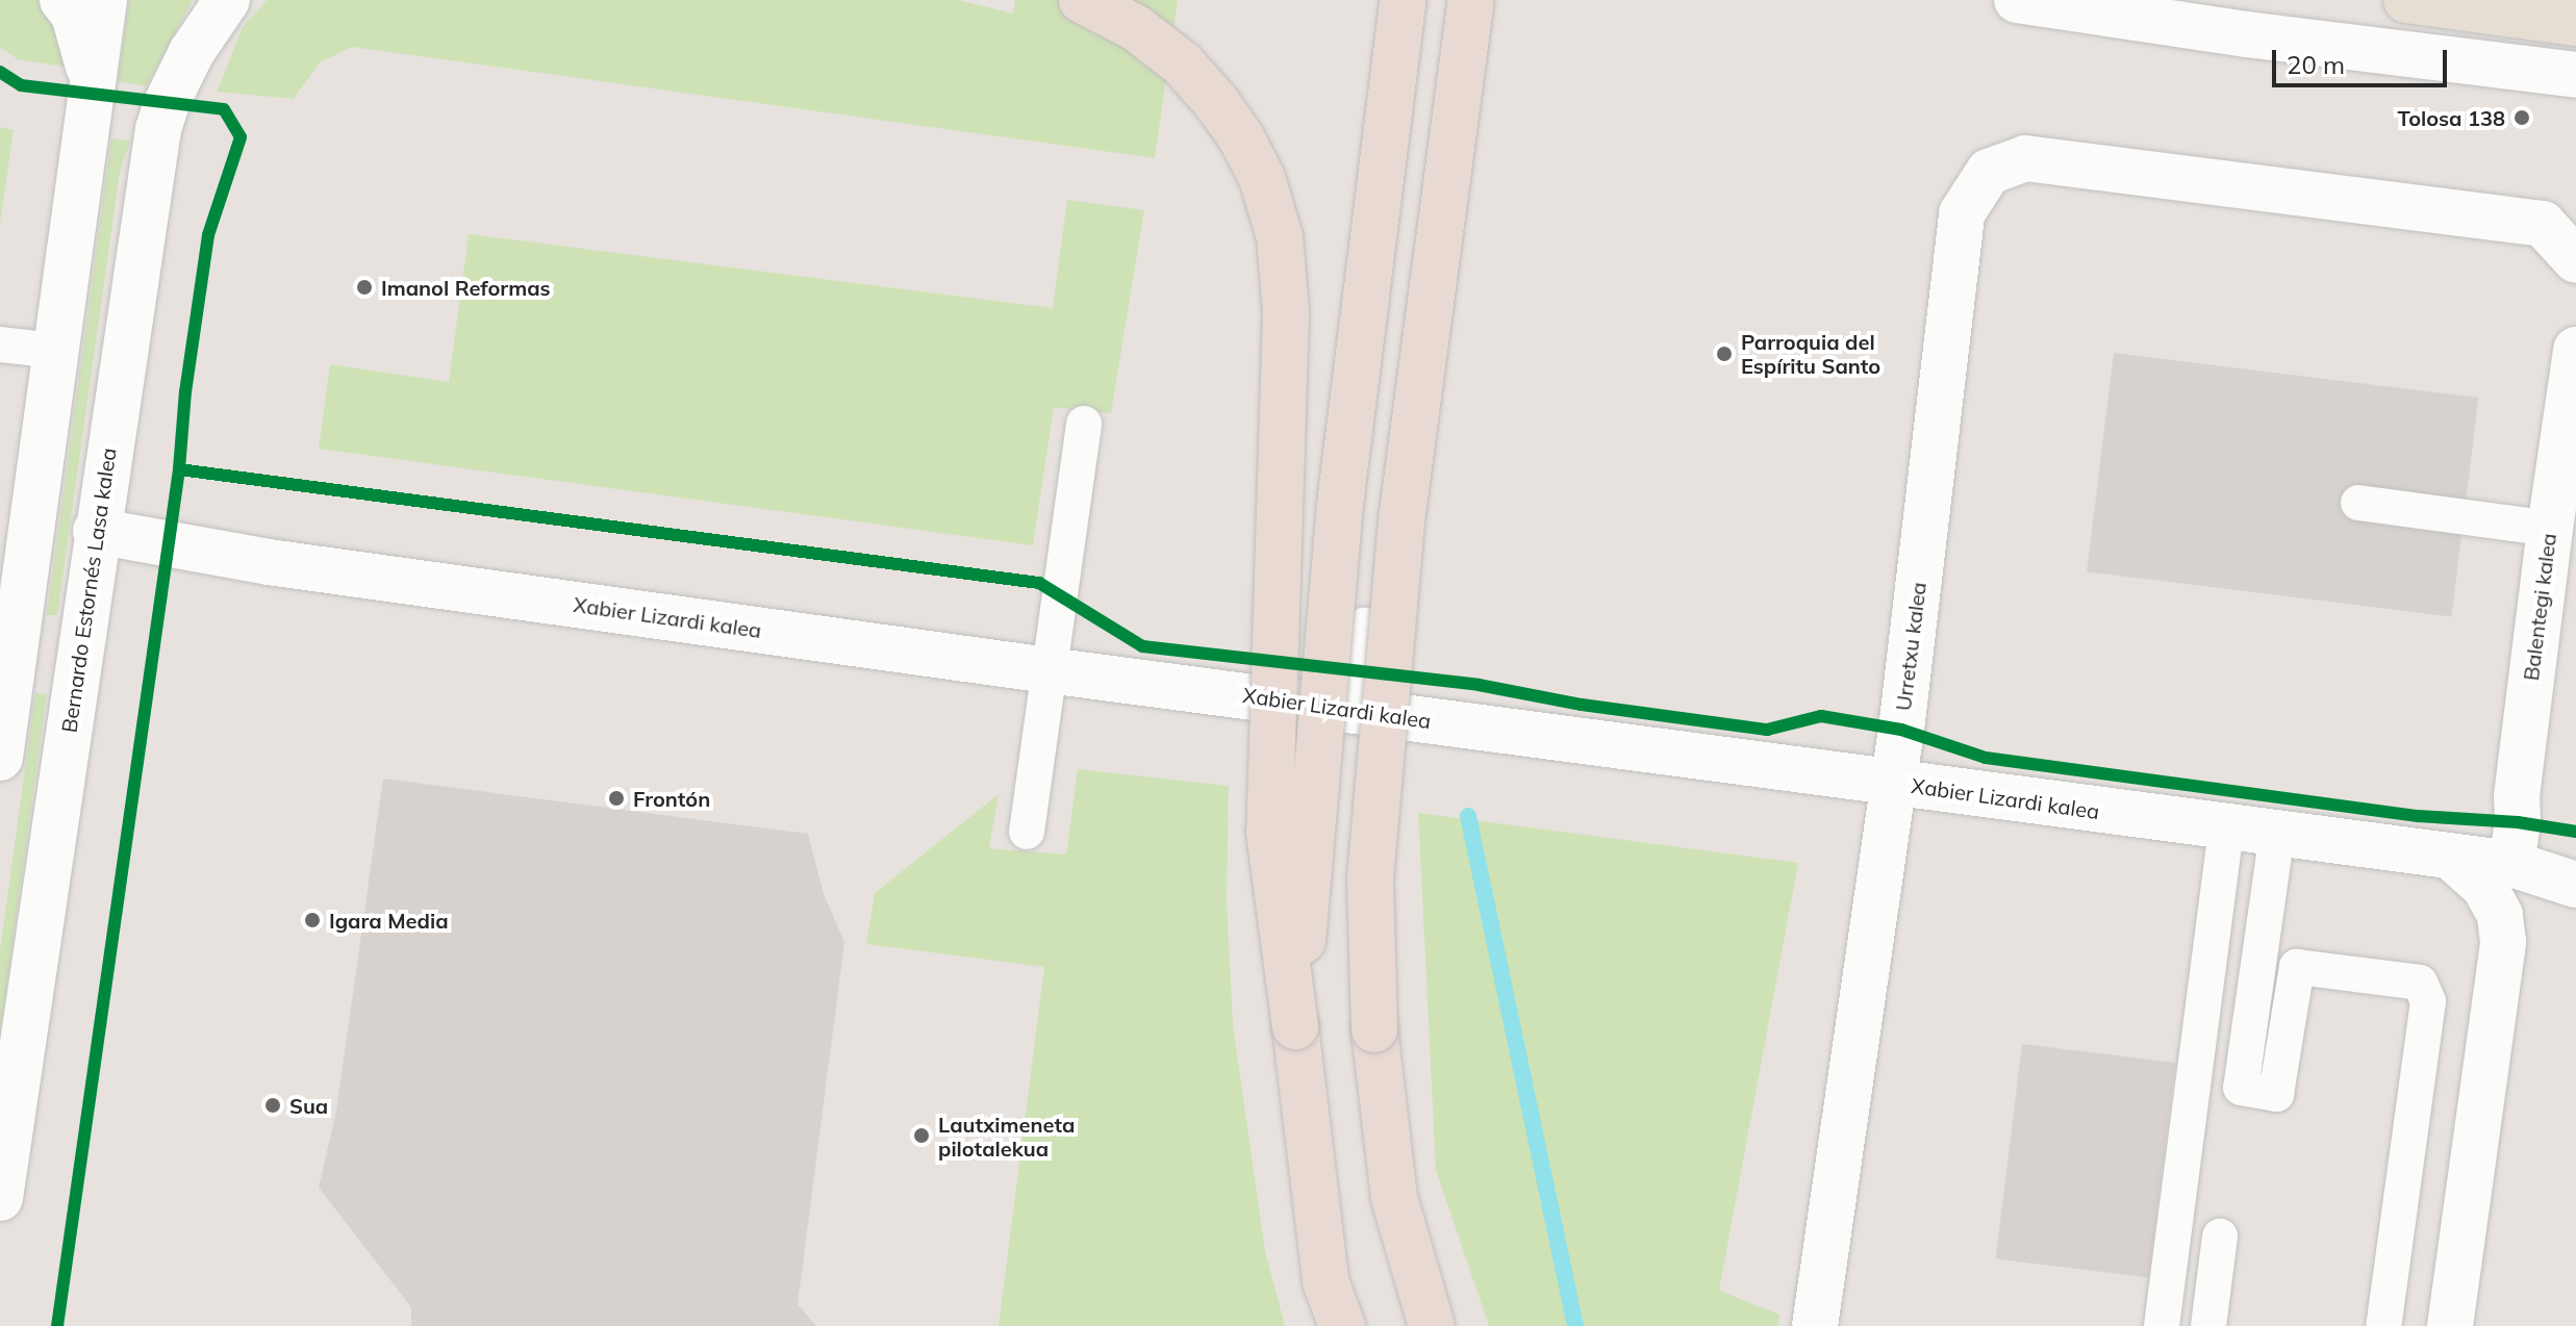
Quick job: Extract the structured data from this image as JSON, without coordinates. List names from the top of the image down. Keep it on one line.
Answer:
{"streets":{"street":["Bernardo Estornés Lasa kalea","Balentegi kalea","Xabier Lizardi kalea","Urretxu kalea"]},"crossings":[["Bernardo Estornés Lasa kalea","Xabier Lizardi kalea"],["Balentegi kalea","Xabier Lizardi kalea"],["Xabier Lizardi kalea","Urretxu kalea"]],"places":["Tolosa 138","Imanol Reformas","Parroquia del Espíritu Santo","Frontón","Igara Media","Sua","Lautximeneta pilotalekua"],"scale_bar":"20 m"}
